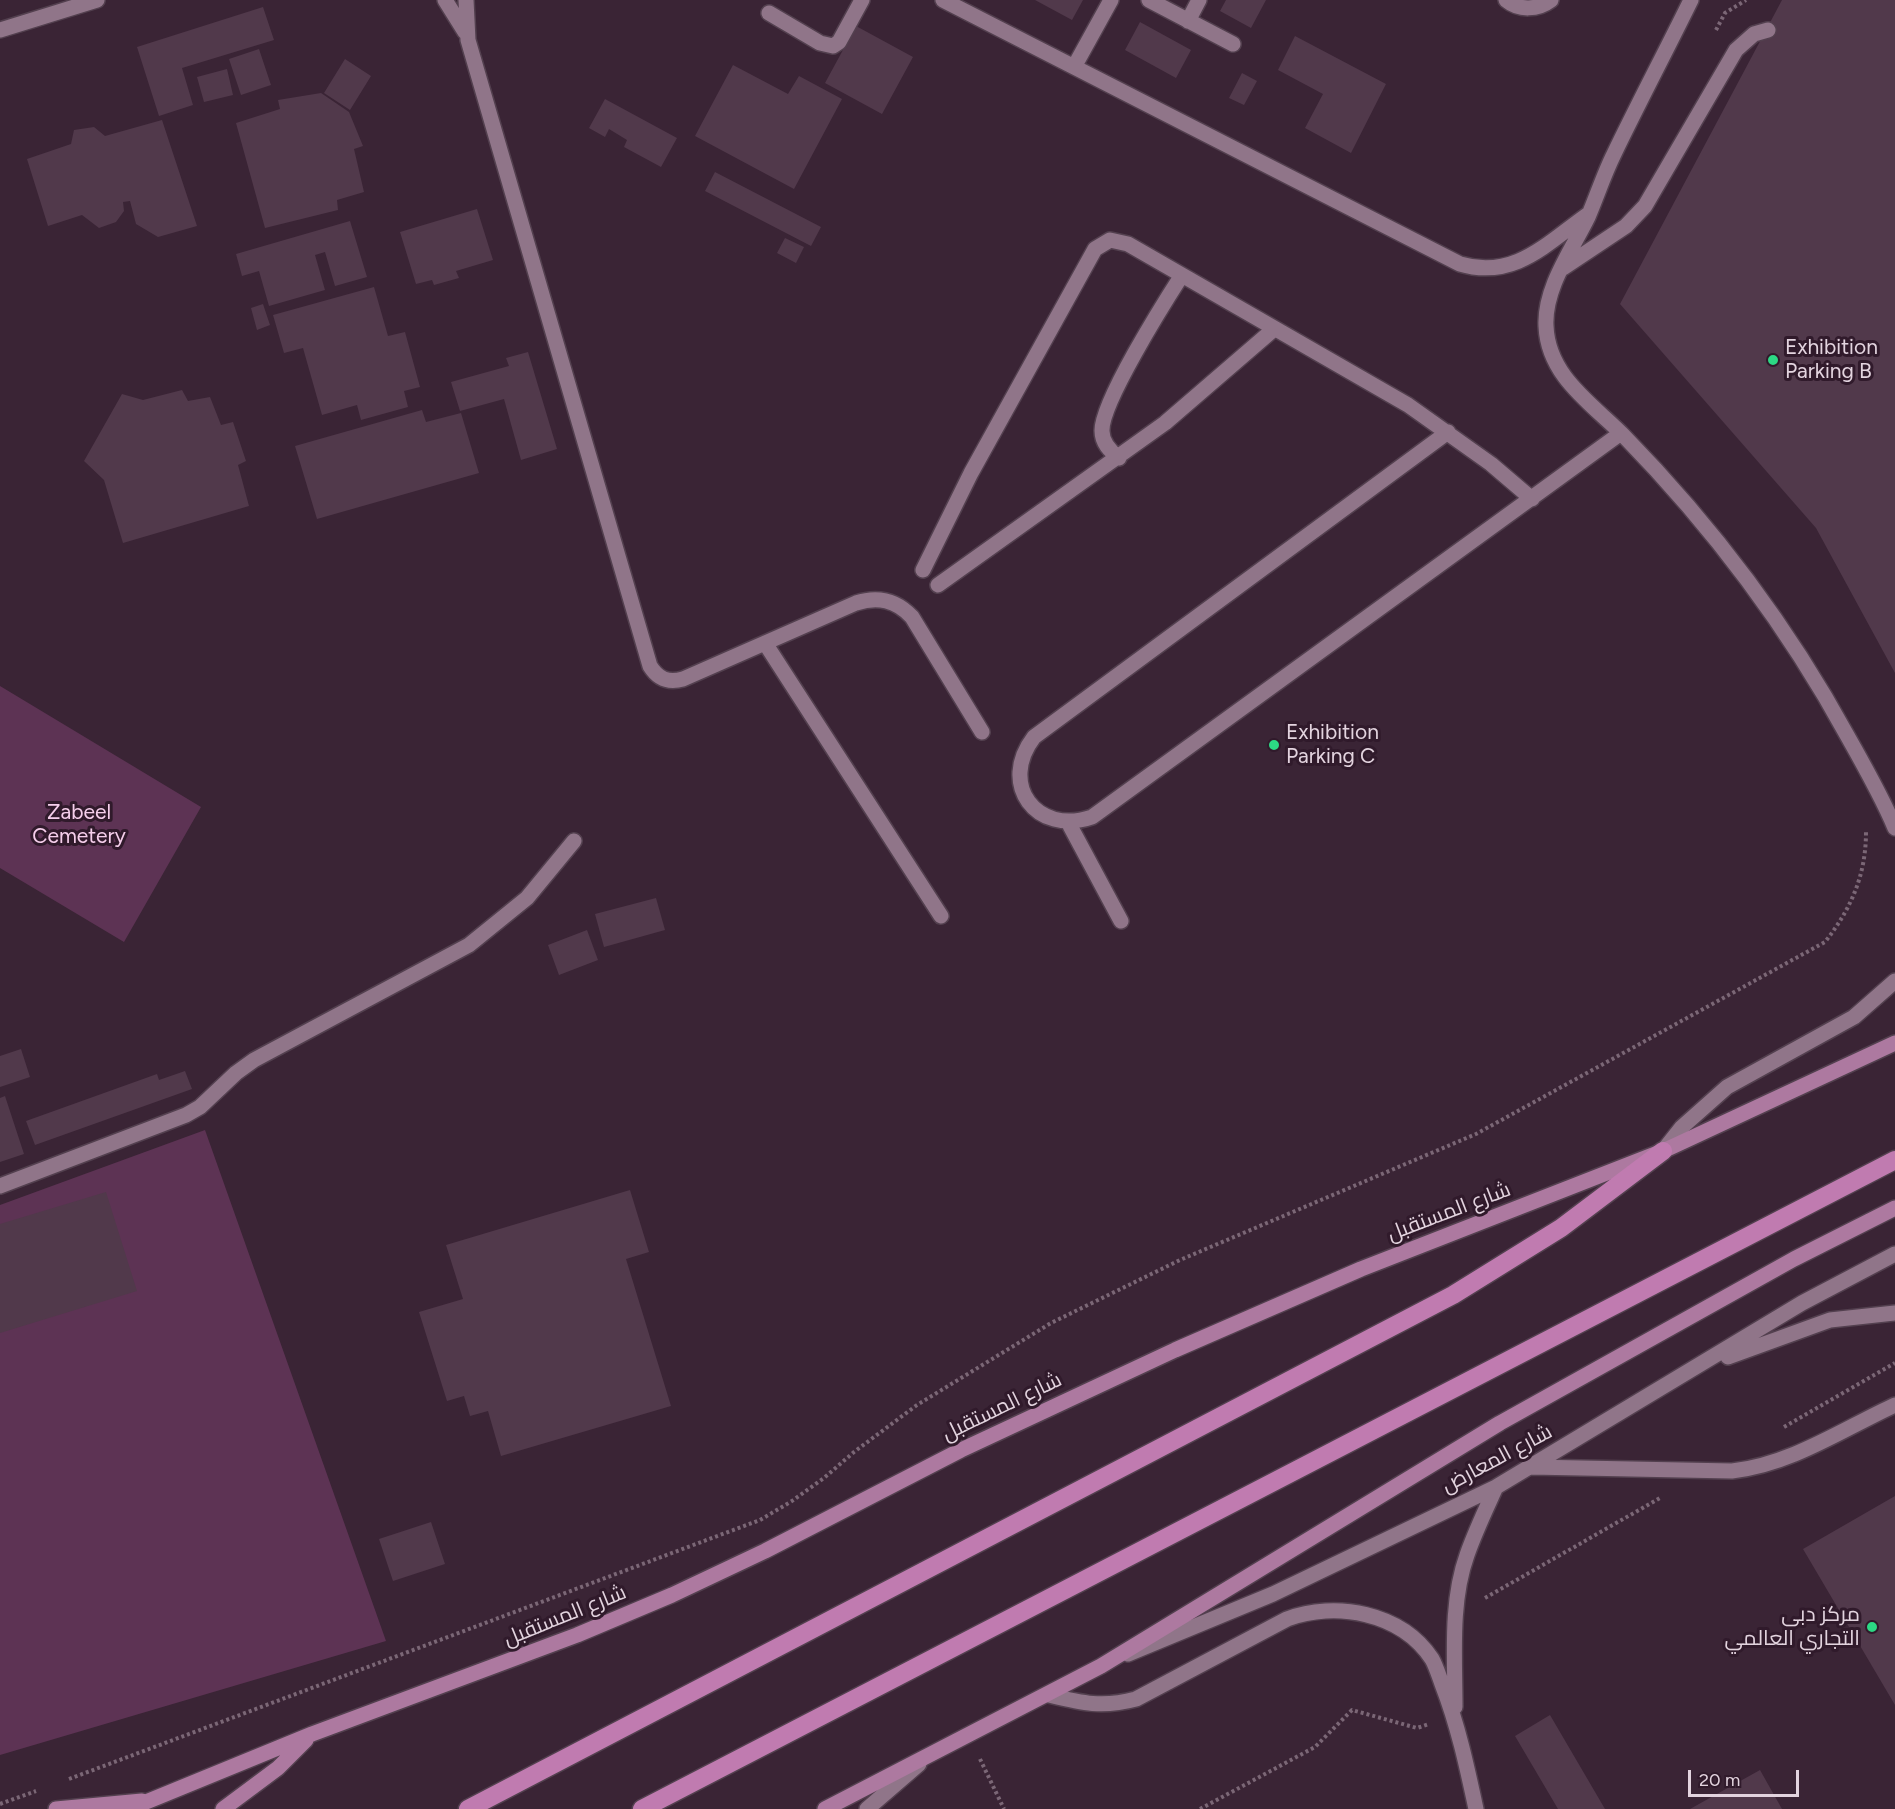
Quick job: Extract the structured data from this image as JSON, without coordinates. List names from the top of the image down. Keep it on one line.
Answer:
{"streets":{"main road":["شارع المستقبل"],"street":["شارع المعارض"]},"parks":["Zabeel Cemetery"],"places":["Exhibition Parking B","Exhibition Parking C","مركز دبي التجاري العالمي"],"scale_bar":"20 m"}
